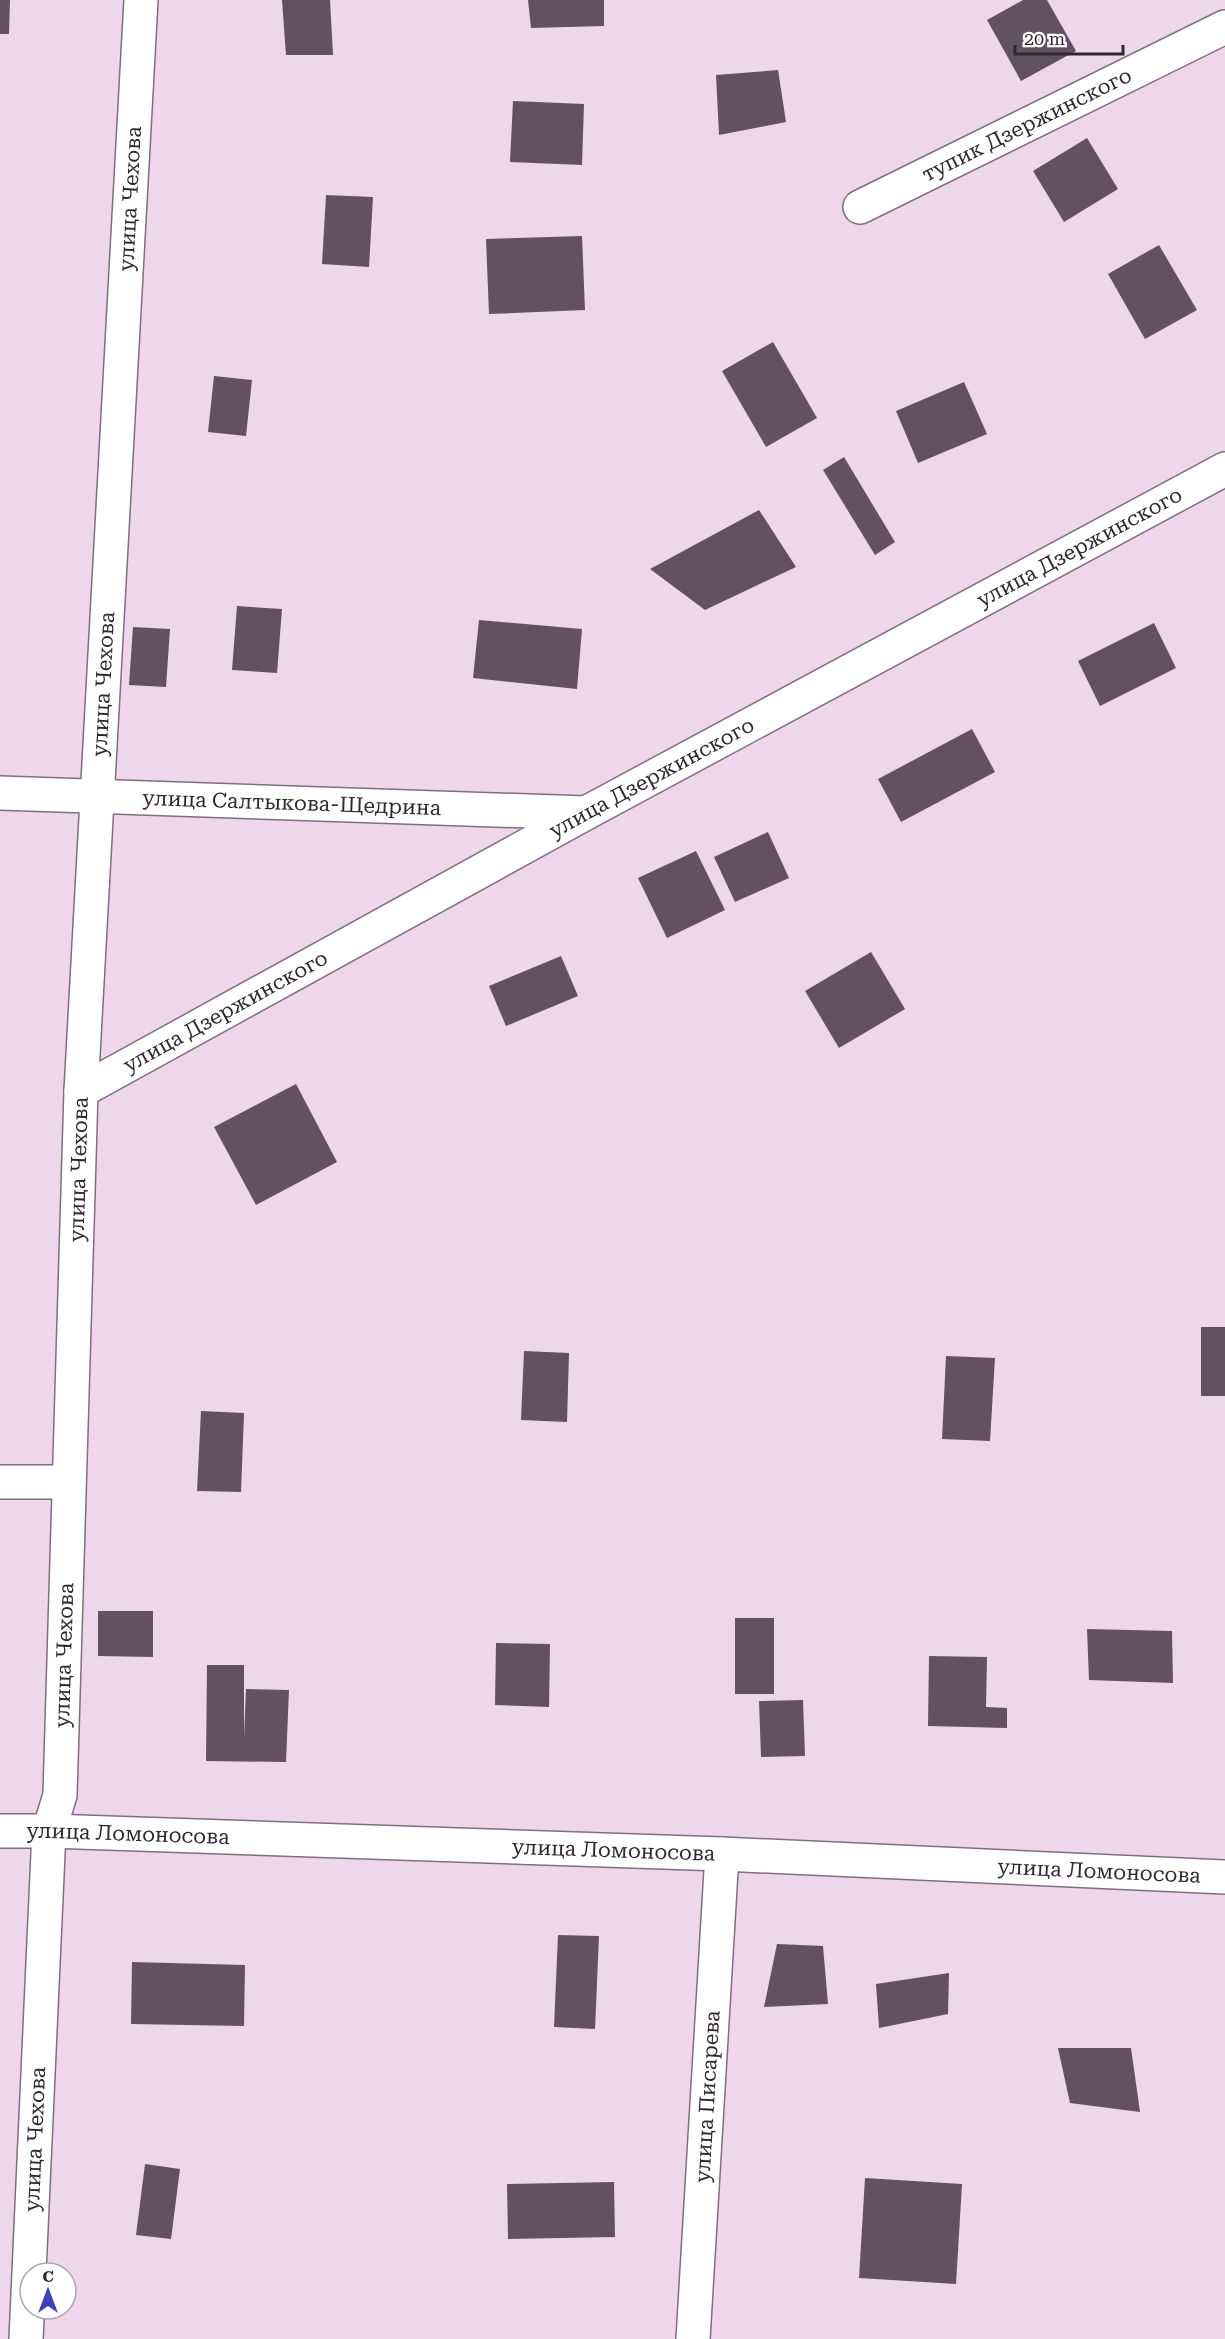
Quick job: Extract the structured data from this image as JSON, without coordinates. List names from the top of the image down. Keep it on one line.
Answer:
{"streets":{"street":["тупик Дзержинского","улица Чехова","улица Дзержинского","улица Салтыкова-Щедрина","улица Ломоносова","улица Писарева"]},"crossings":[["улица Чехова","улица Дзержинского"],["улица Чехова","улица Салтыкова-Щедрина"],["улица Чехова","улица Ломоносова"],["улица Дзержинского","улица Салтыкова-Щедрина"],["улица Ломоносова","улица Писарева"]],"scale_bar":"20 m","north":"top"}
